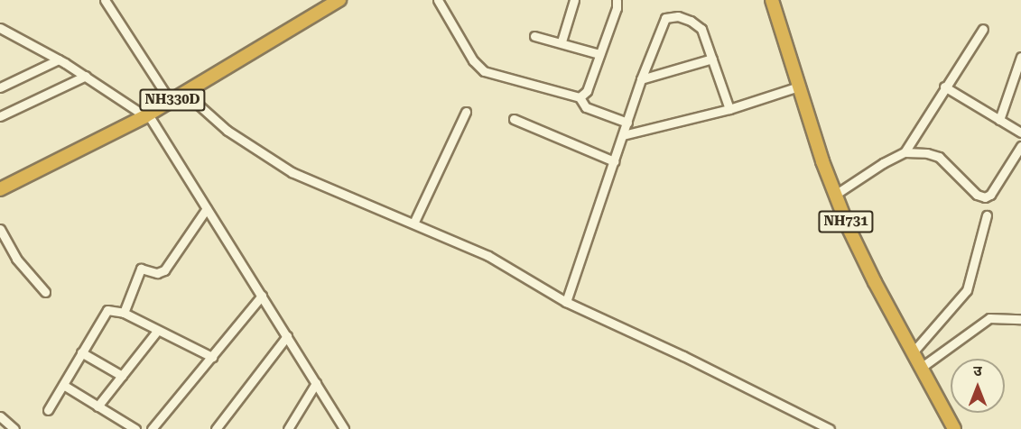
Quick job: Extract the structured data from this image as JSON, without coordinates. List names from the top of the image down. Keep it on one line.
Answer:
{"streets":{"highway":["NH330D","NH731"]},"north":"top"}
